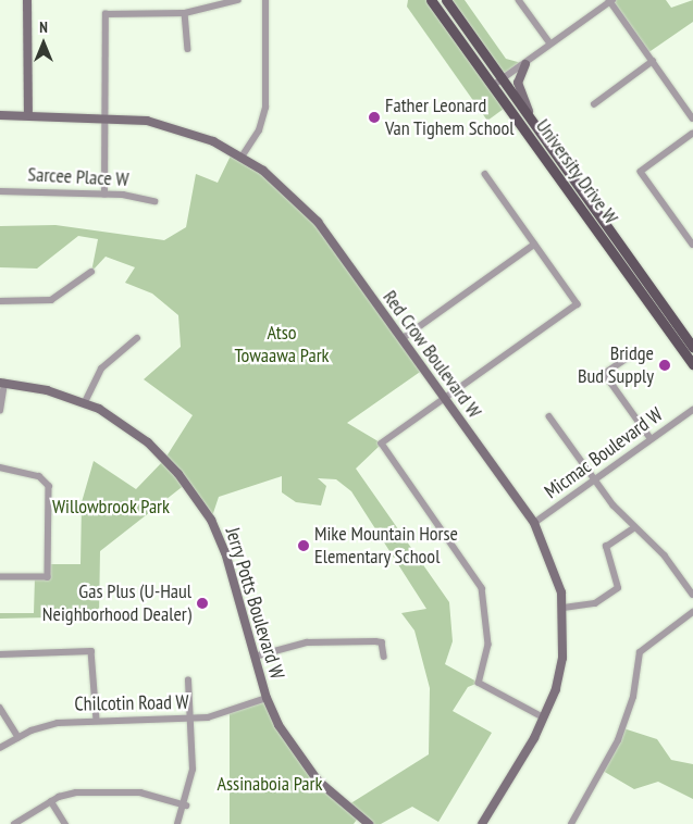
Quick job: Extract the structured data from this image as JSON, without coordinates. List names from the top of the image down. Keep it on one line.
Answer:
{"streets":{"main road":["University Drive W"],"street":["Sarcee Place W","Red Crow Boulevard W","Micmac Boulevard W","Jerry Potts Boulevard W","Chilcotin Road W"]},"crossings":[["Red Crow Boulevard W","Micmac Boulevard W"],["Jerry Potts Boulevard W","Chilcotin Road W"]],"parks":["Atso Towaawa Park","Willowbrook Park","Assinaboia Park"],"places":["Father Leonard Van Tighem School","Bridge Bud Supply","Mike Mountain Horse Elementary School","Gas Plus (U-Haul Neighborhood Dealer)"],"north":"top"}
